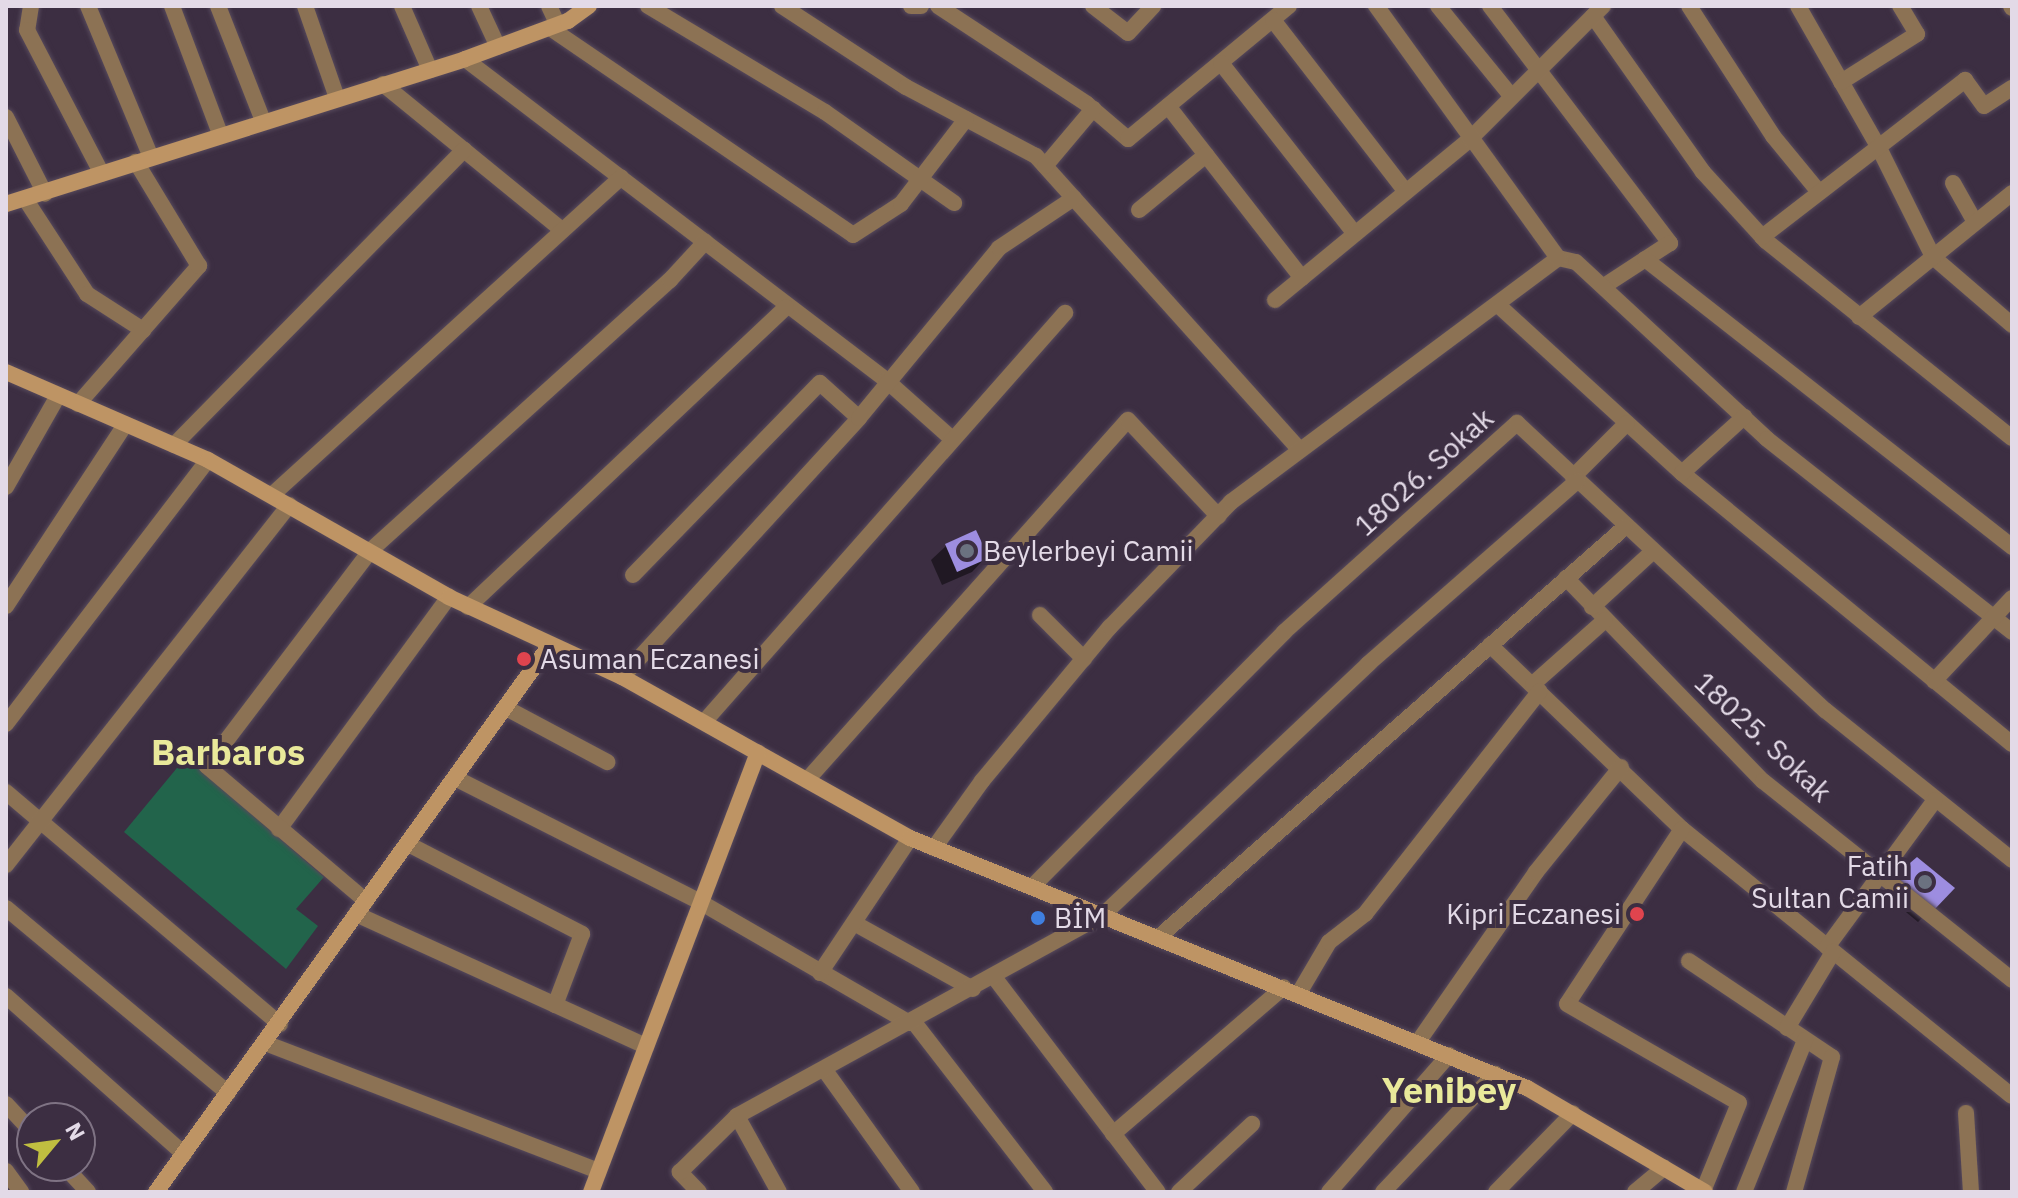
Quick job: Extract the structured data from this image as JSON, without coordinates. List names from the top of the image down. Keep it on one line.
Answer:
{"streets":{"street":["18026. Sokak","18025. Sokak"]},"districts":["Barbaros","Yenibey"],"places":["Beylerbeyi Camii","Asuman Eczanesi","Fatih Sultan Camii","Kipri Eczanesi","BİM"],"north":"top right"}
